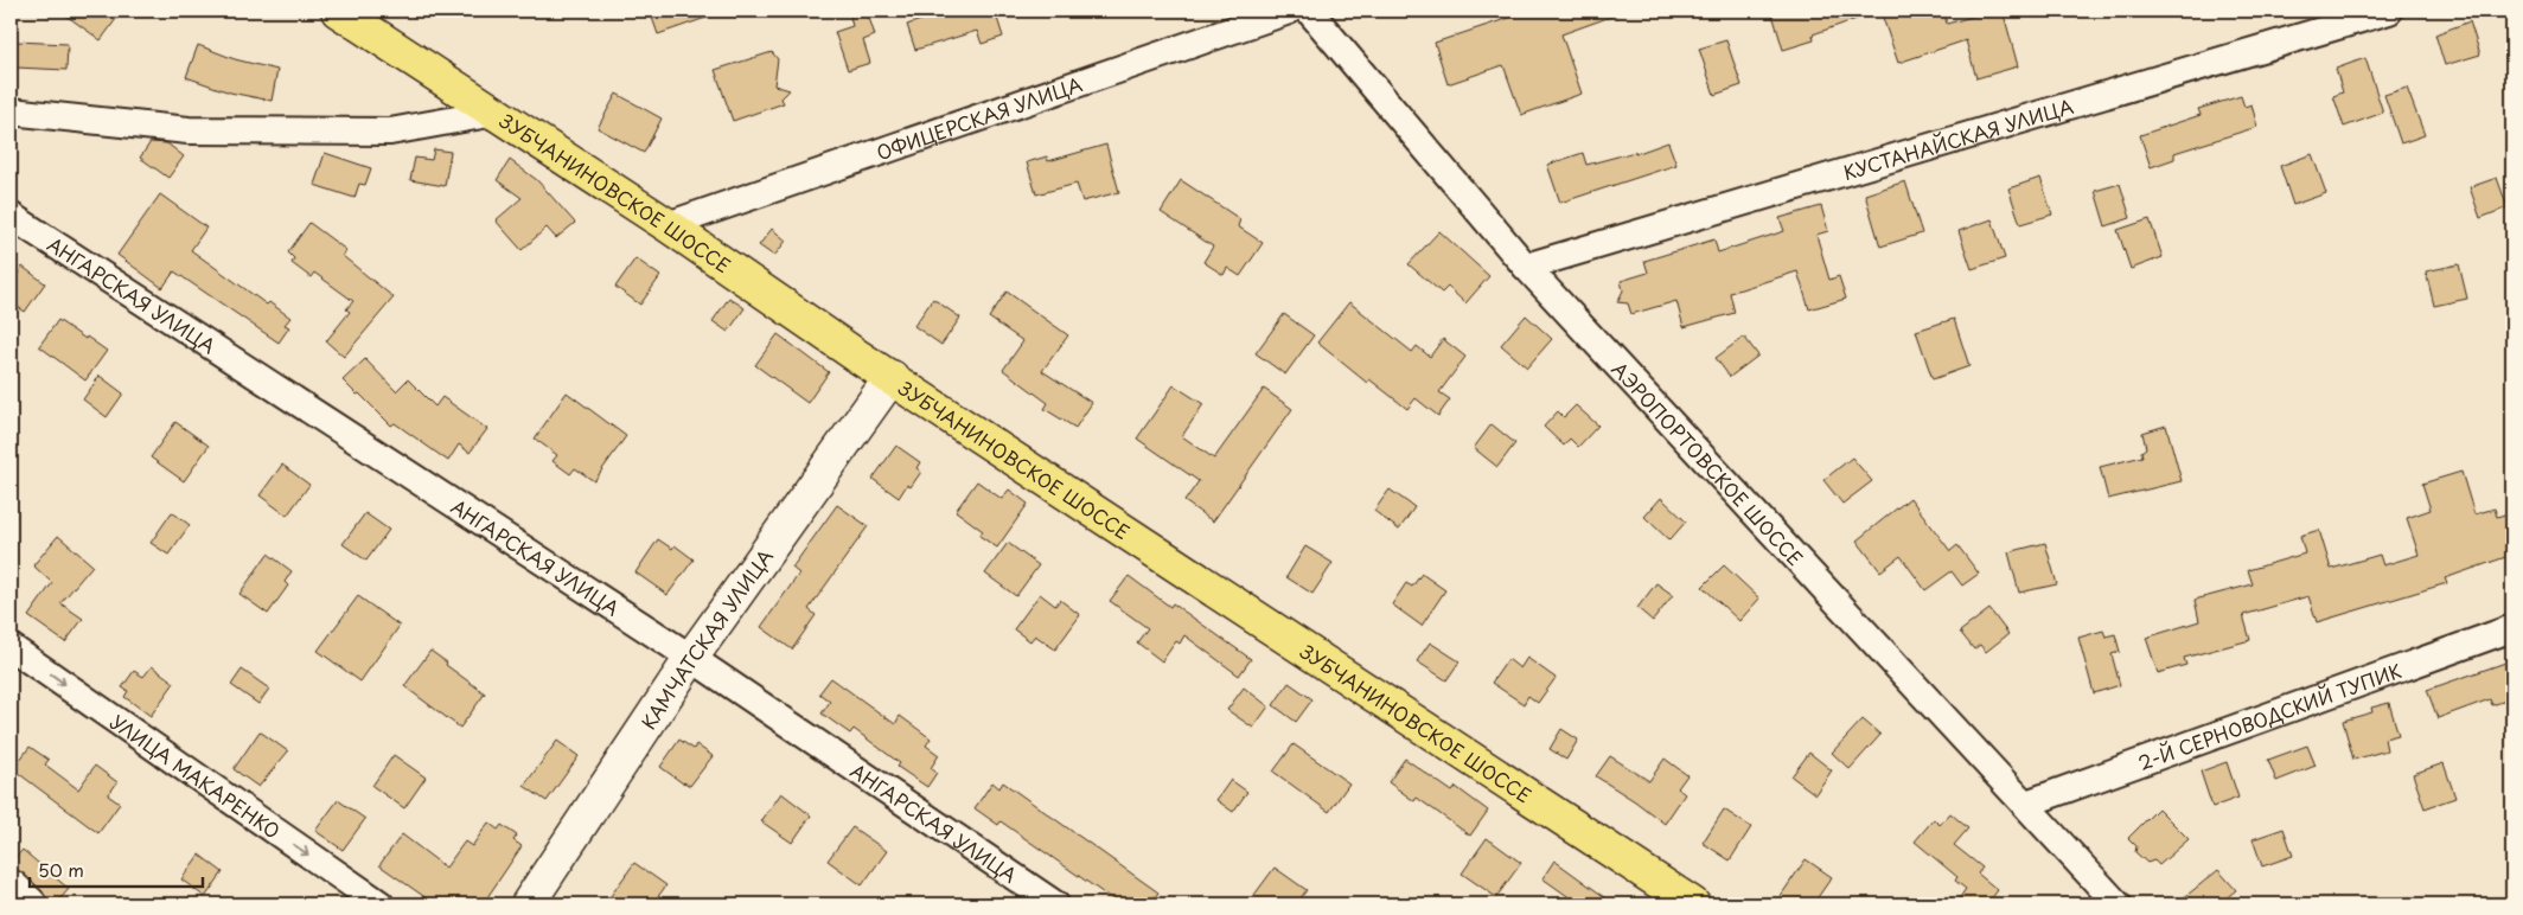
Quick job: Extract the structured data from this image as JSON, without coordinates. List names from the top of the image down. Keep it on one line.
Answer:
{"streets":{"main road":["ЗУБЧАНИНОВСКОЕ ШОССЕ"],"street":["ОФИЦЕРСКАЯ УЛИЦА","КУСТАНАЙСКАЯ УЛИЦА","АНГАРСКАЯ УЛИЦА","АЭРОПОРТОВСКОЕ ШОССЕ","КАМЧАТСКАЯ УЛИЦА","2-Й СЕРНОВОДСКИЙ ТУПИК","УЛИЦА МАКАРЕНКО"]},"crossings":[["ОФИЦЕРСКАЯ УЛИЦА","ЗУБЧАНИНОВСКОЕ ШОССЕ"],["КУСТАНАЙСКАЯ УЛИЦА","АЭРОПОРТОВСКОЕ ШОССЕ"],["ЗУБЧАНИНОВСКОЕ ШОССЕ","КАМЧАТСКАЯ УЛИЦА"],["АНГАРСКАЯ УЛИЦА","КАМЧАТСКАЯ УЛИЦА"],["АЭРОПОРТОВСКОЕ ШОССЕ","2-Й СЕРНОВОДСКИЙ ТУПИК"]],"one_way":["УЛИЦА МАКАРЕНКО"],"scale_bar":"50 m"}
